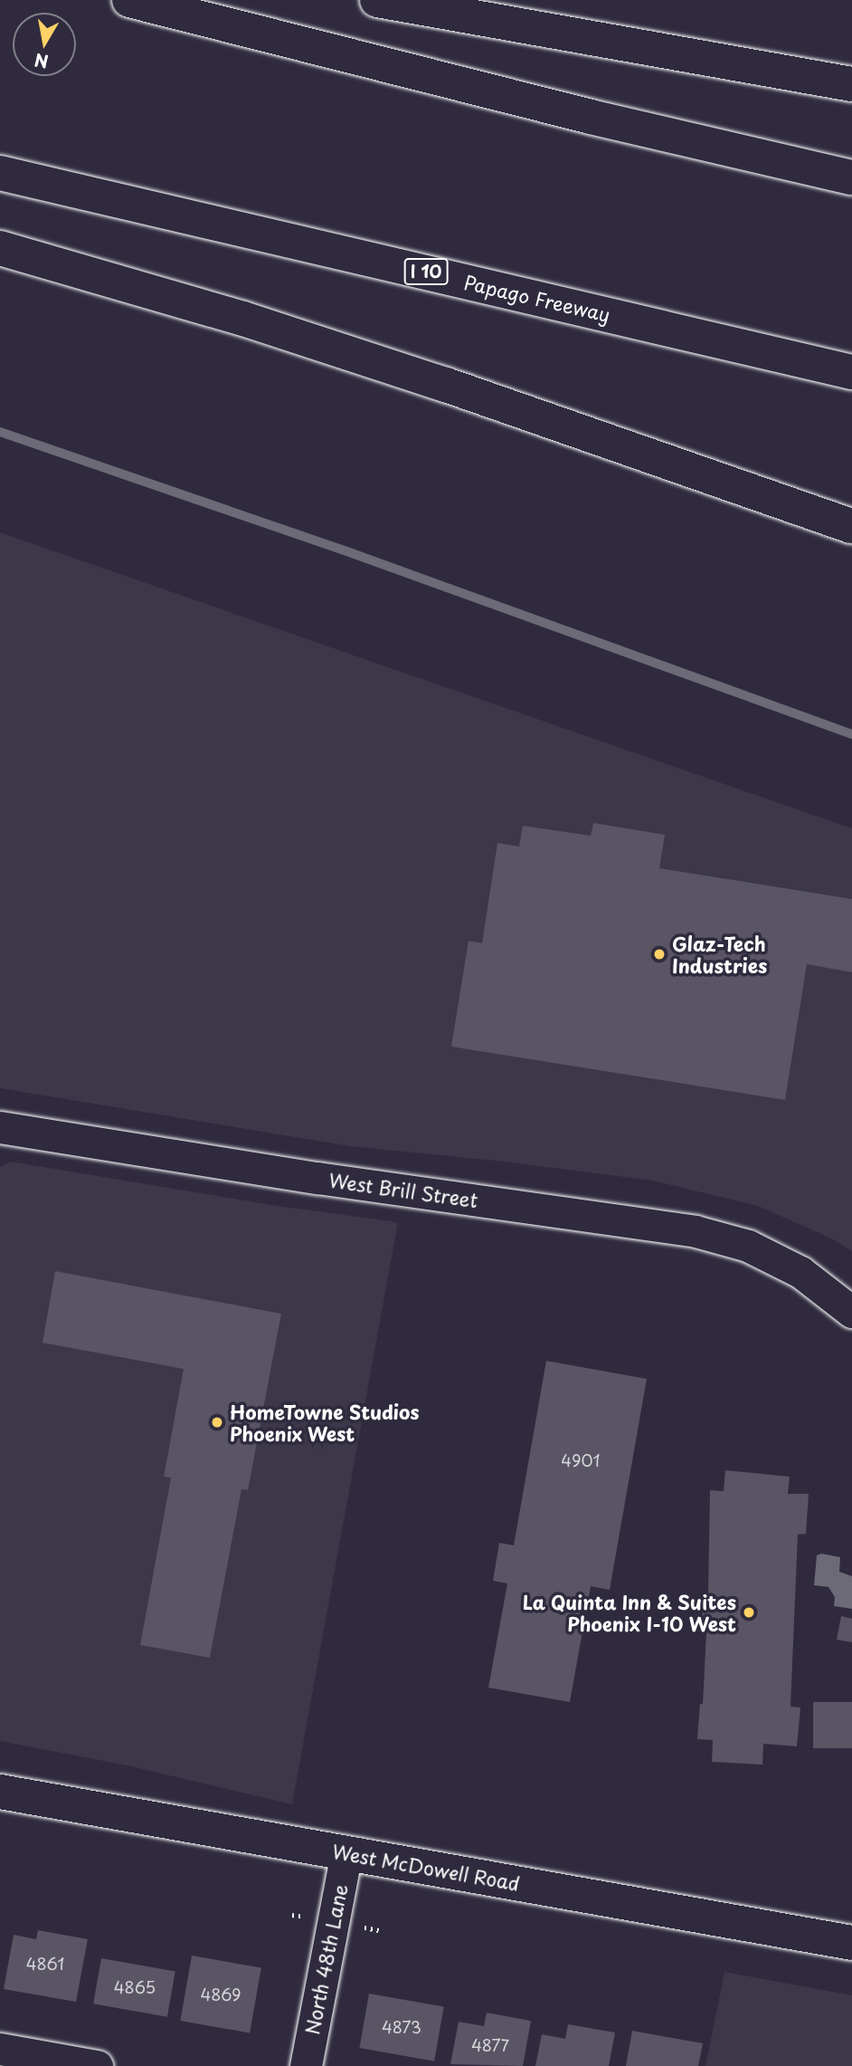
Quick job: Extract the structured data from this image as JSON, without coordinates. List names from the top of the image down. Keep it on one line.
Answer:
{"streets":{"main road":["I 10","Papago Freeway","West McDowell Road"],"street":["West Brill Street","North 48th Lane"]},"crossings":[["West McDowell Road","North 48th Lane"]],"places":["Glaz-Tech Industries","HomeTowne Studios Phoenix West","La Quinta Inn & Suites Phoenix I-10 West"],"house_numbers":["4901","4861","4865","4869","4873","4877"],"north":"bottom"}
